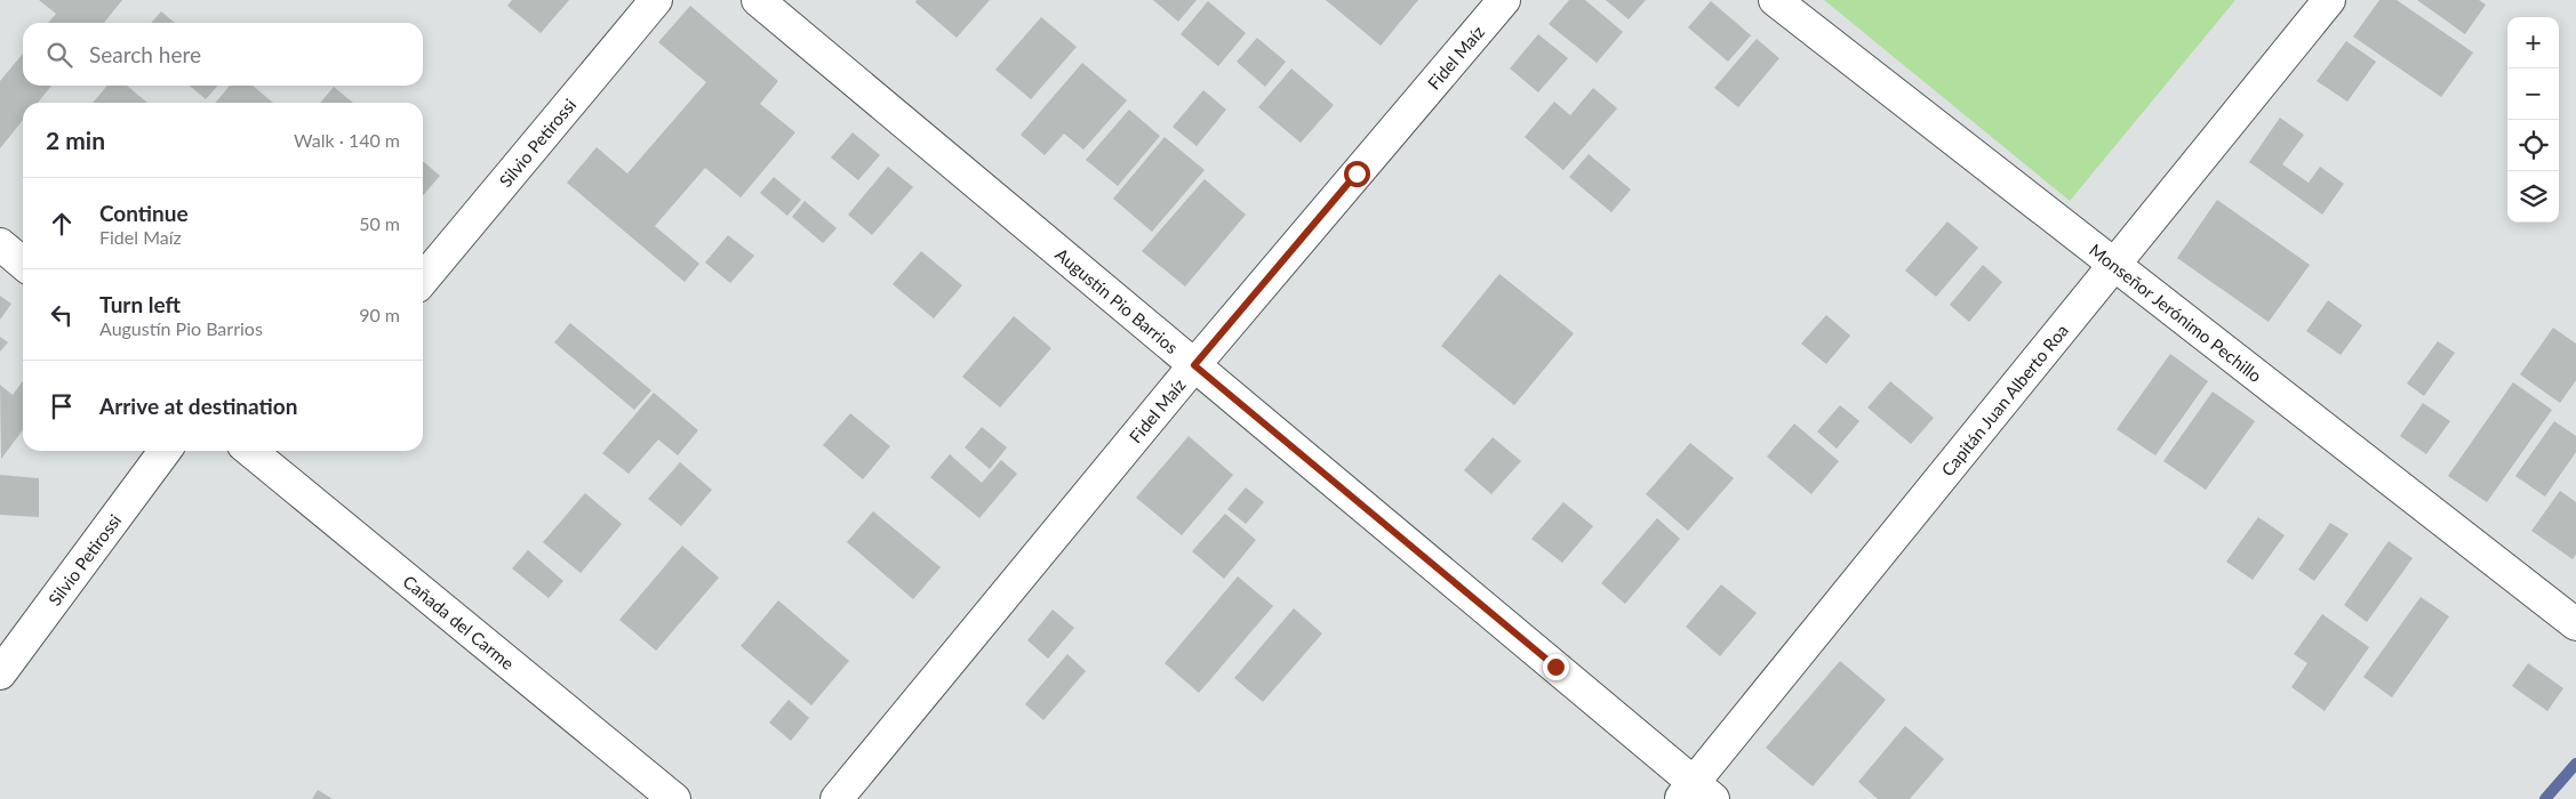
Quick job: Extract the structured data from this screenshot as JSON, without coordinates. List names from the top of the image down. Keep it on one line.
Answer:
{"streets":{"street":["Fidel Maíz","Silvio Petirossi","Augustín Pio Barrios","Monseñor Jerónimo Pechillo","Capitán Juan Alberto Roa","Cañada del Carme"]},"crossings":[["Fidel Maíz","Augustín Pio Barrios"],["Augustín Pio Barrios","Capitán Juan Alberto Roa"],["Monseñor Jerónimo Pechillo","Capitán Juan Alberto Roa"]],"page":{"map_buttons":["+","−"],"search":"Search here","heading":["2 min","Walk · 140 m"],"list":[["Continue","Fidel Maíz","50 m"],["Turn left","Augustín Pio Barrios","90 m"],"Arrive at destination"]}}
